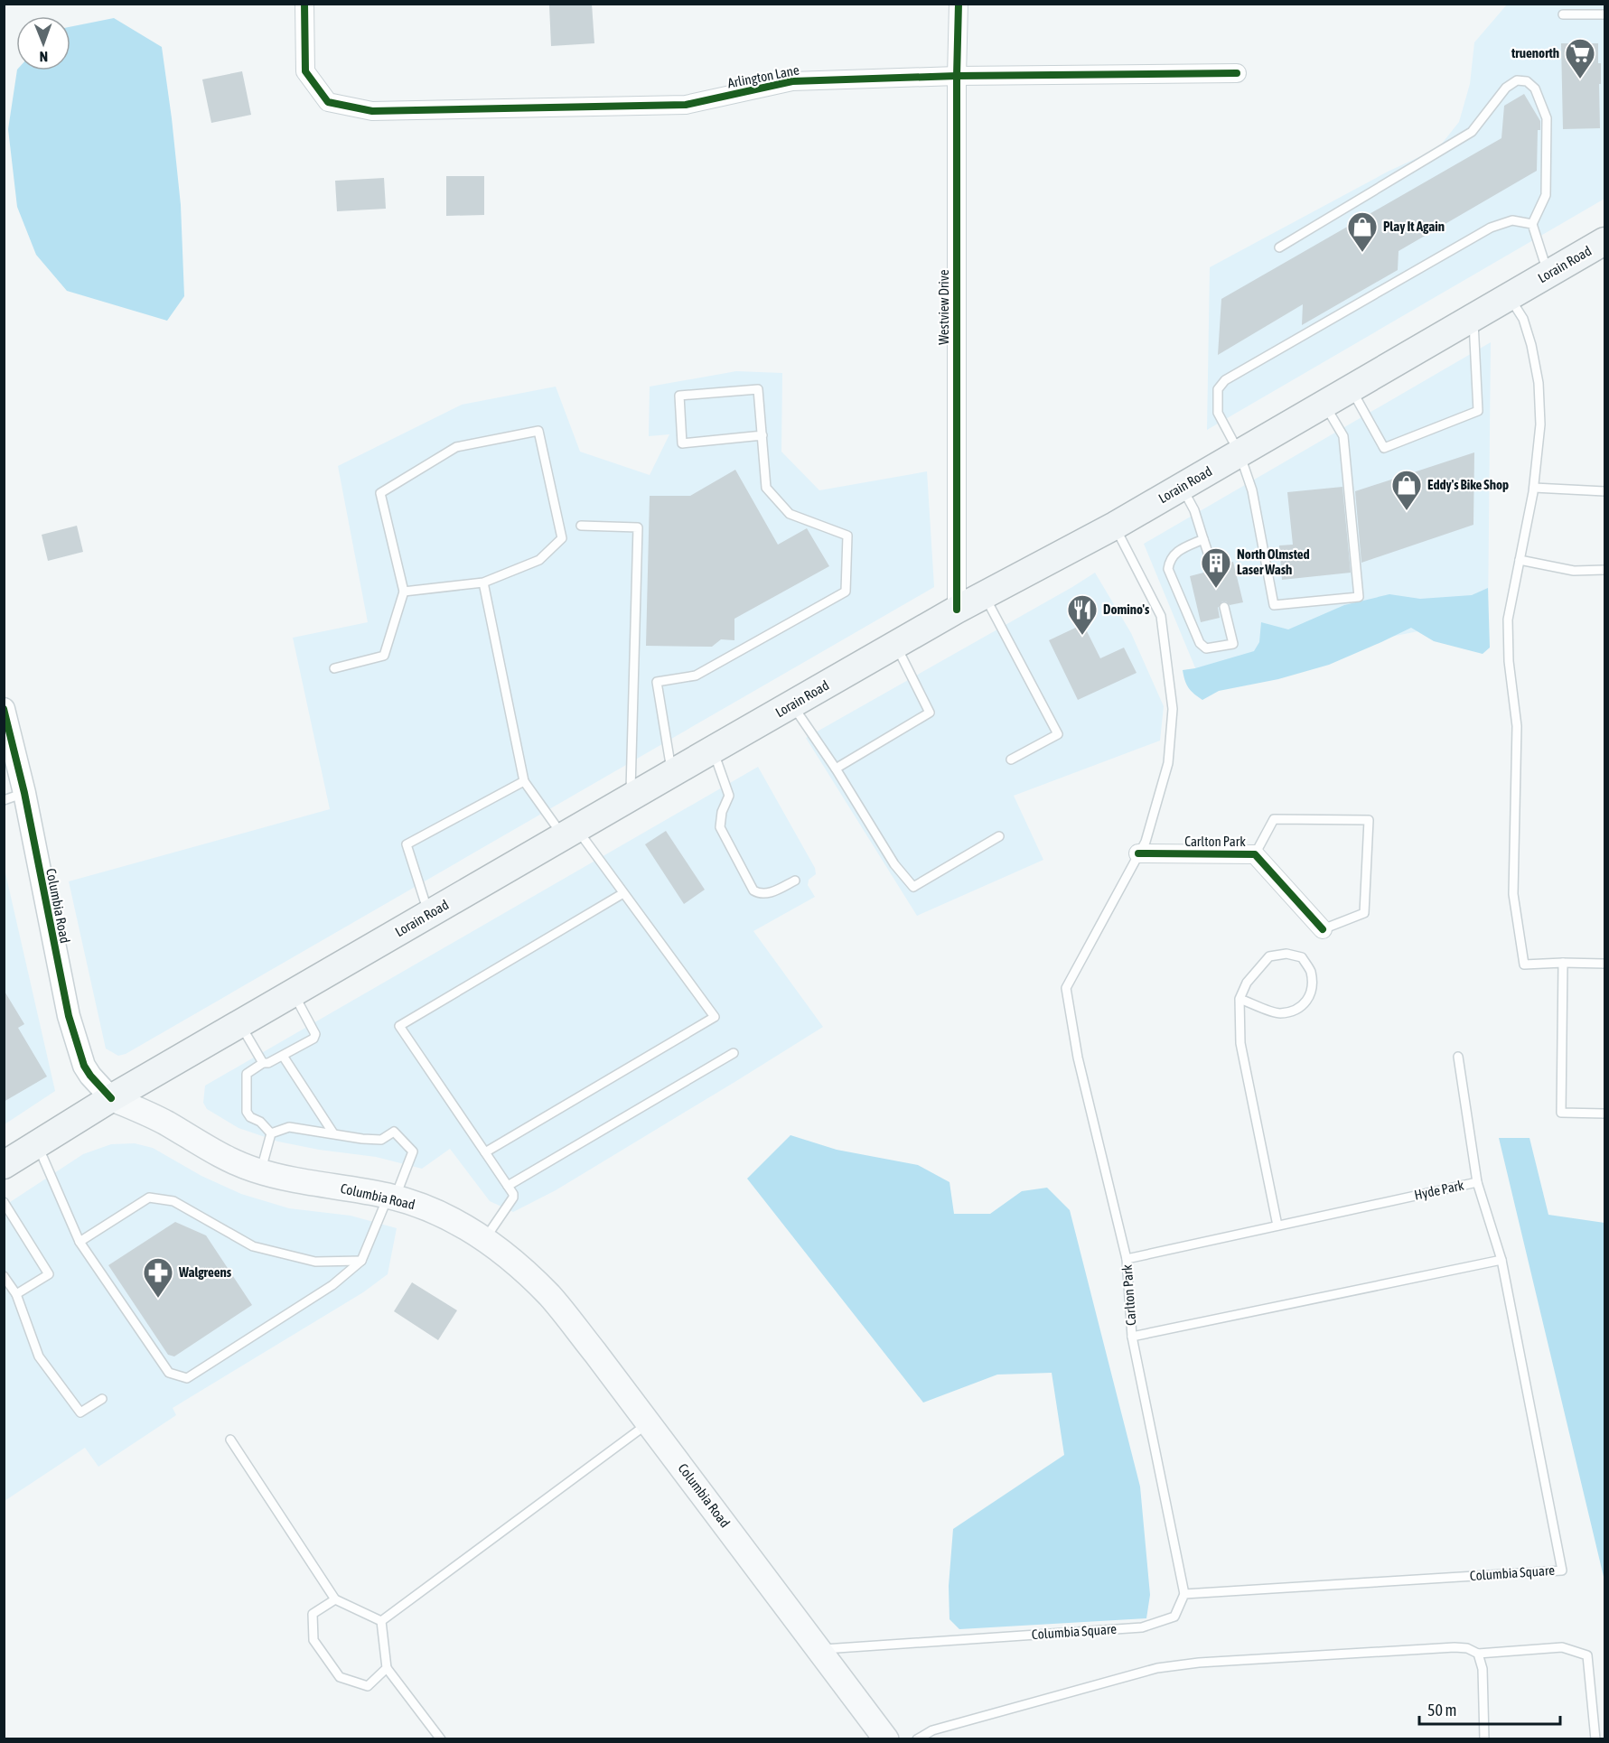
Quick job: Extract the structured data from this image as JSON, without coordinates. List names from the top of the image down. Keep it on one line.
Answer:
{"streets":{"main road":["Lorain Road","Columbia Road"],"street":["Arlington Lane","Westview Drive","Carlton Park"],"lane":["Hyde Park","Columbia Square"]},"crossings":[["Arlington Lane","Westview Drive"],["Lorain Road","Westview Drive"],["Lorain Road","Carlton Park"],["Lorain Road","Columbia Road"],["Carlton Park","Hyde Park"],["Carlton Park","Columbia Square"],["Columbia Road","Columbia Square"]],"places":{"supermarket":["truenorth"],"shop":["Play It Again","Eddy's Bike Shop"],"building":["North Olmsted Laser Wash"],"restaurant":["Domino's"],"pharmacy":["Walgreens"]},"scale_bar":"50 m","north":"bottom"}
